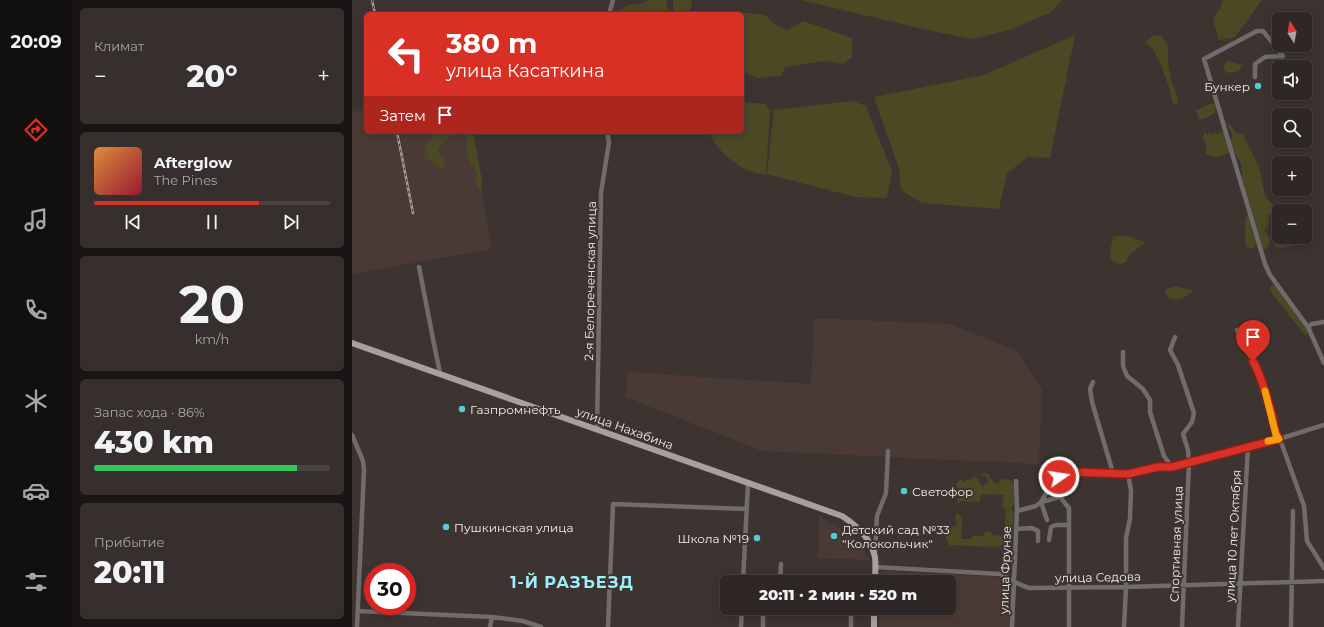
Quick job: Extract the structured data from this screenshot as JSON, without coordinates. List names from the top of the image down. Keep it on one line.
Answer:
{"streets":{"main road":["улица Нахабина"],"street":["2-я Белореченская улица","улица 10 лет Октября","Спортивная улица","улица Фрунзе","улица Седова"]},"crossings":[["2-я Белореченская улица","улица Нахабина"],["улица 10 лет Октября","улица Седова"],["Спортивная улица","улица Седова"],["улица Фрунзе","улица Седова"]],"districts":["1-Й РАЗЪЕЗД"],"places":["Бункер","Газпромнефть","Светофор","Пушкинская улица","Детский сад №33 \"Колокольчик\"","Школа №19"],"north":"top","page":{"tabs":"20:09","tile":["Климат",["20","km/h"],["Запас хода · 86%","430 km"],["Прибытие","20:11"]],"map_buttons":["+","−"],"turn":["380 m","улица Касаткина"],"heat":["−","20°","+"],"then":"Затем","song":["Afterglow","The Pines"],"limit":"30","trip":"20:11 · 2 мин · 520 m"}}
